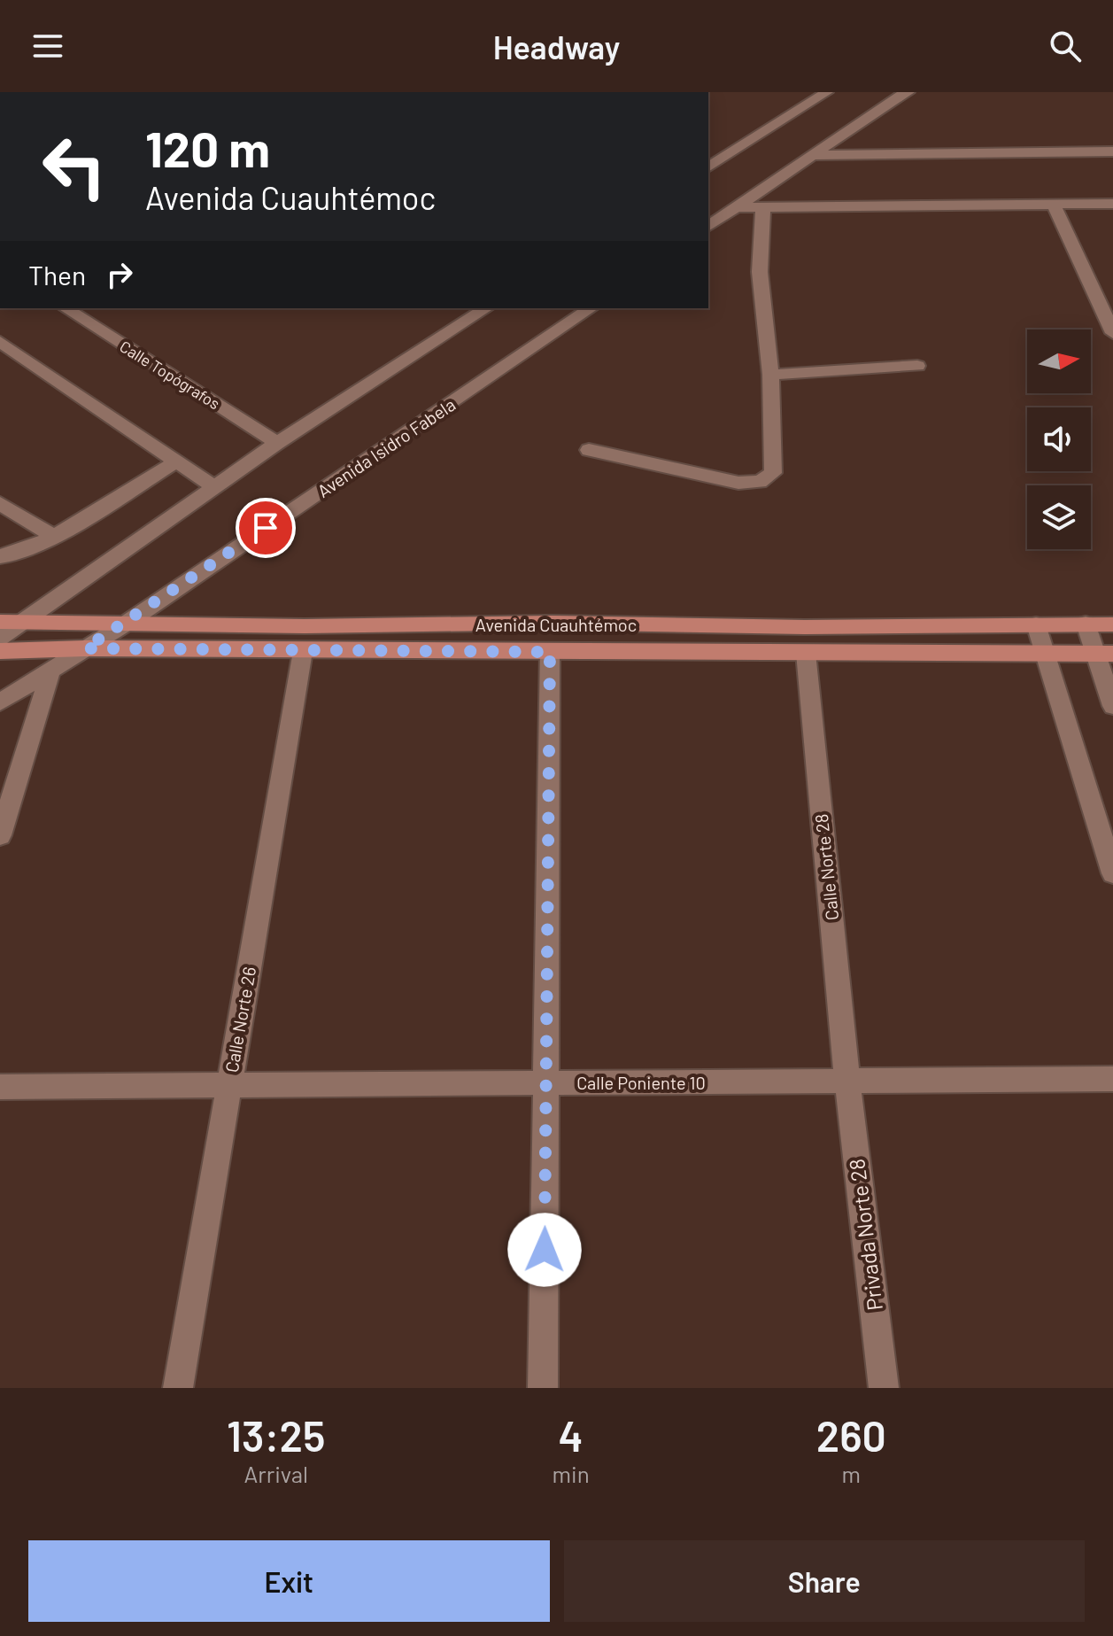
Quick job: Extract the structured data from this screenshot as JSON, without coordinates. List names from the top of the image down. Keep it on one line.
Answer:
{"streets":{"main road":["Avenida Cuauhtémoc"],"street":["Calle Topógrafos","Avenida Isidro Fabela","Calle Norte 28","Calle Norte 26","Calle Poniente 10","Privada Norte 28"]},"crossings":[["Avenida Isidro Fabela","Avenida Cuauhtémoc"],["Avenida Cuauhtémoc","Calle Norte 28"],["Avenida Cuauhtémoc","Calle Norte 26"],["Calle Norte 28","Calle Poniente 10"],["Calle Norte 28","Privada Norte 28"],["Calle Norte 26","Calle Poniente 10"],["Calle Poniente 10","Privada Norte 28"]],"north":"right","page":{"header":"Headway","turn":["120 m","Avenida Cuauhtémoc"],"then":"Then","eta":["13:25","Arrival","4","min","260","m"],"buttons":["Exit","Share"]}}
